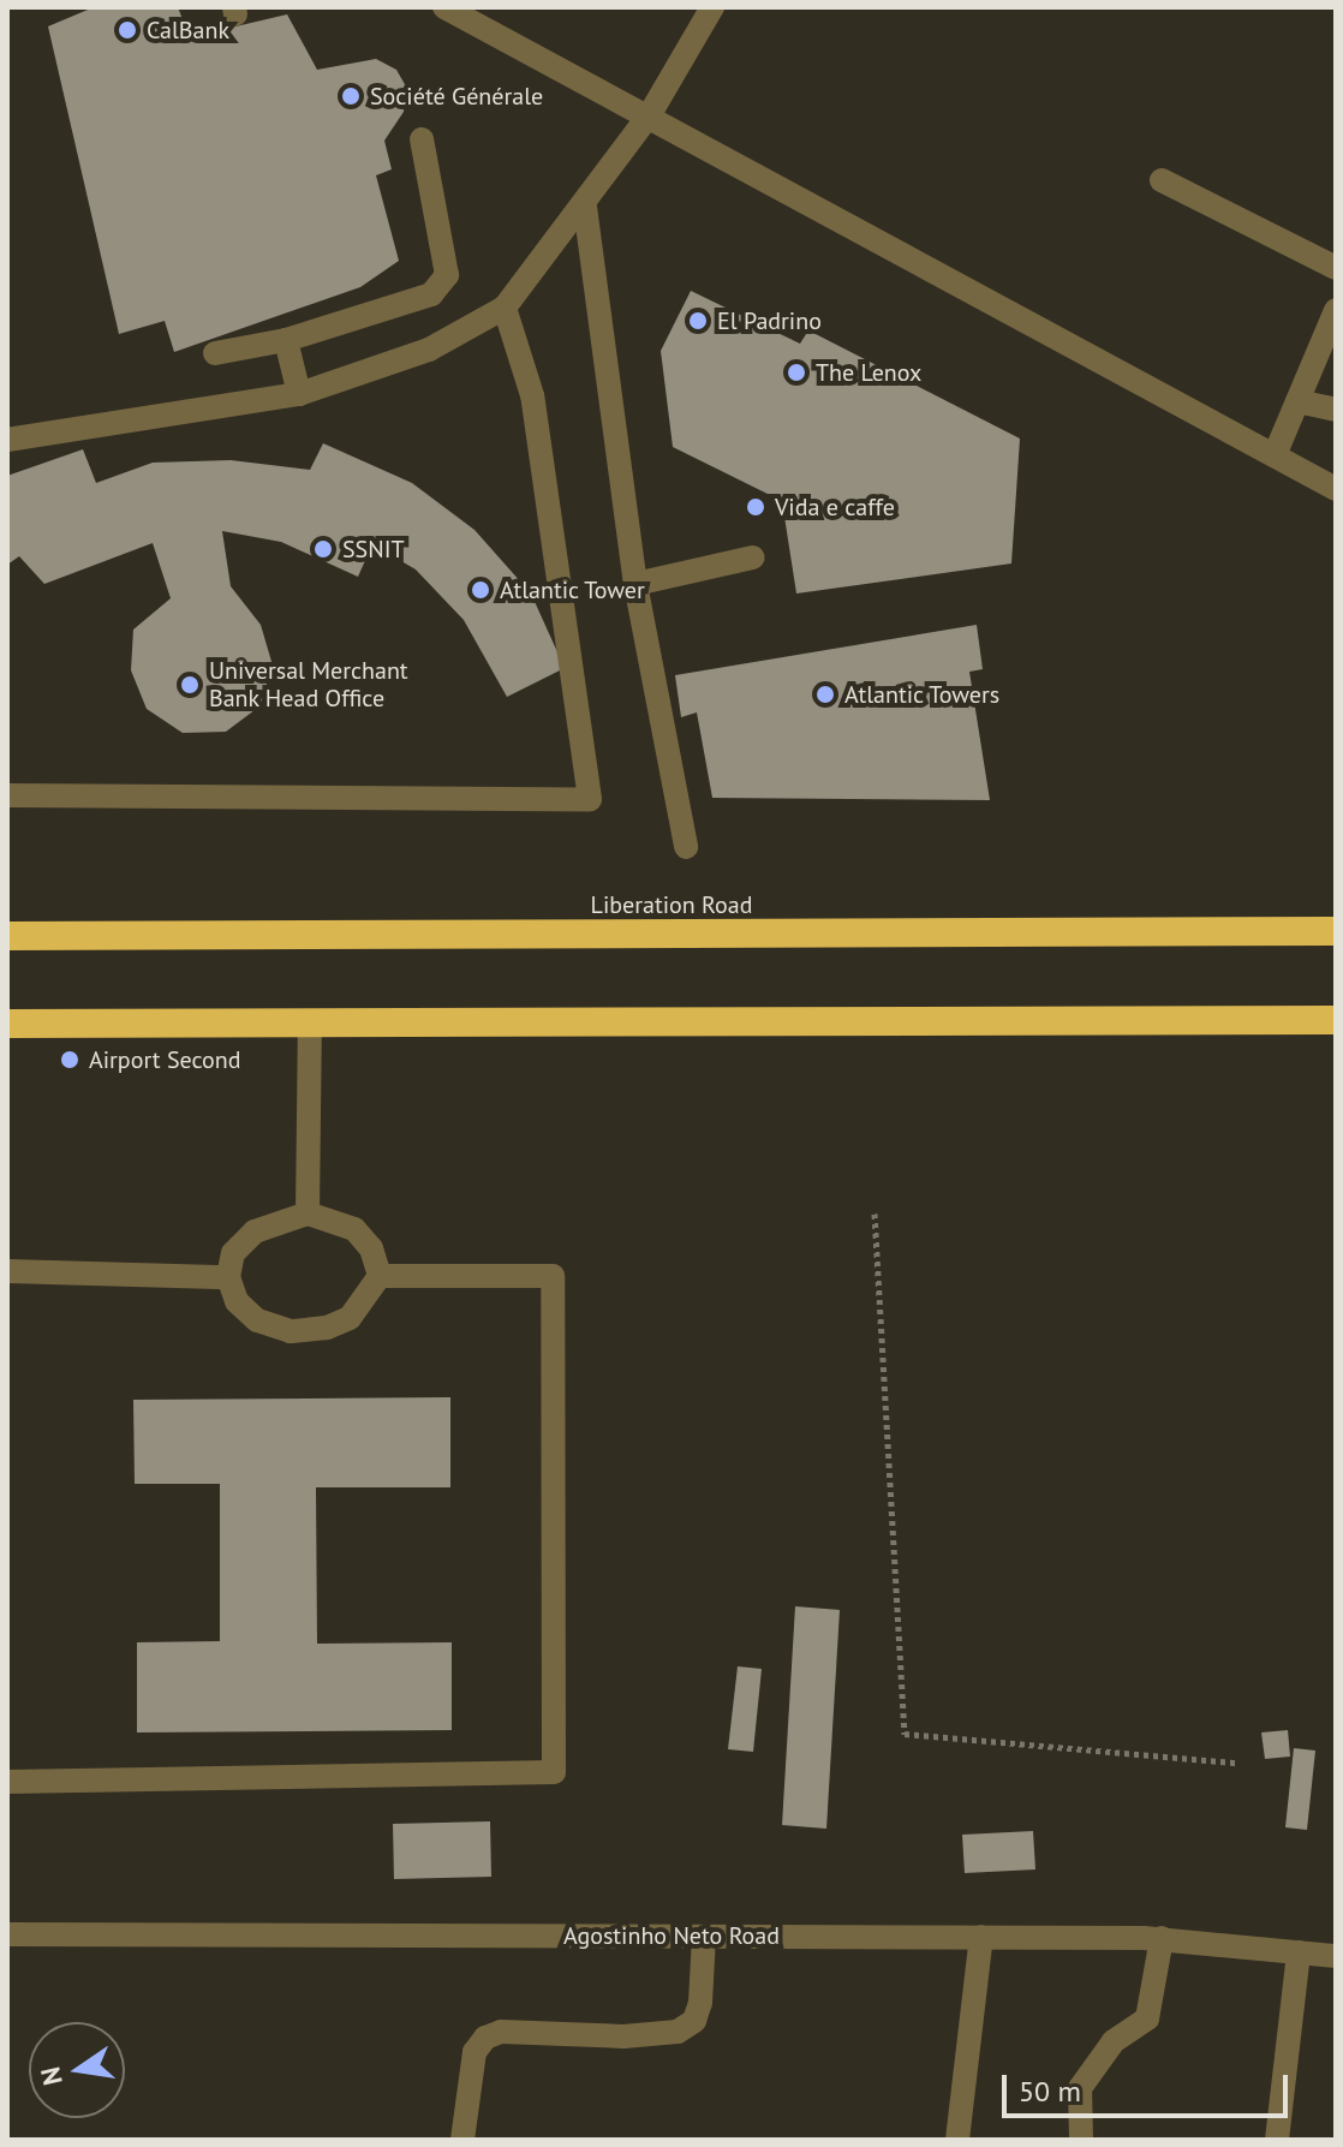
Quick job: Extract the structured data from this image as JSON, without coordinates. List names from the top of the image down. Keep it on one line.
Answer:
{"streets":{"highway":["Liberation Road"],"street":["Agostinho Neto Road"]},"places":["CalBank","Société Générale","El Padrino","The Lenox","Vida e caffe","SSNIT","Atlantic Tower","Universal Merchant Bank Head Office","Atlantic Towers","Airport Second"],"scale_bar":"50 m","north":"left"}
